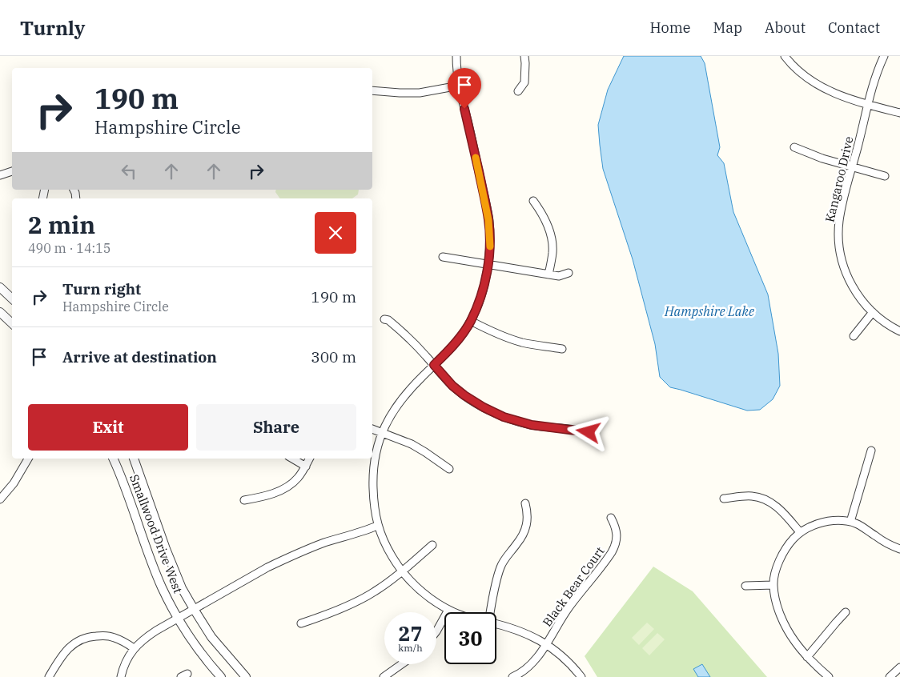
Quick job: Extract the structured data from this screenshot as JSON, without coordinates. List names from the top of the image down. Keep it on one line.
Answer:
{"streets":{"street":["Kangaroo Drive","Smallwood Drive West","Black Bear Court"]},"water":["Hampshire Lake"],"page":{"header":"Turnly","nav":["Home","Map","About","Contact"],"turn":["190 m","Hampshire Circle"],"heading":["2 min","490 m · 14:15"],"list":[{"name":"Turn right","note":"Hampshire Circle","value":"190 m"},{"name":"Arrive at destination","value":"300 m"}],"buttons":["Exit","Share"],"speed":"27 km/h","limit":"30"}}
